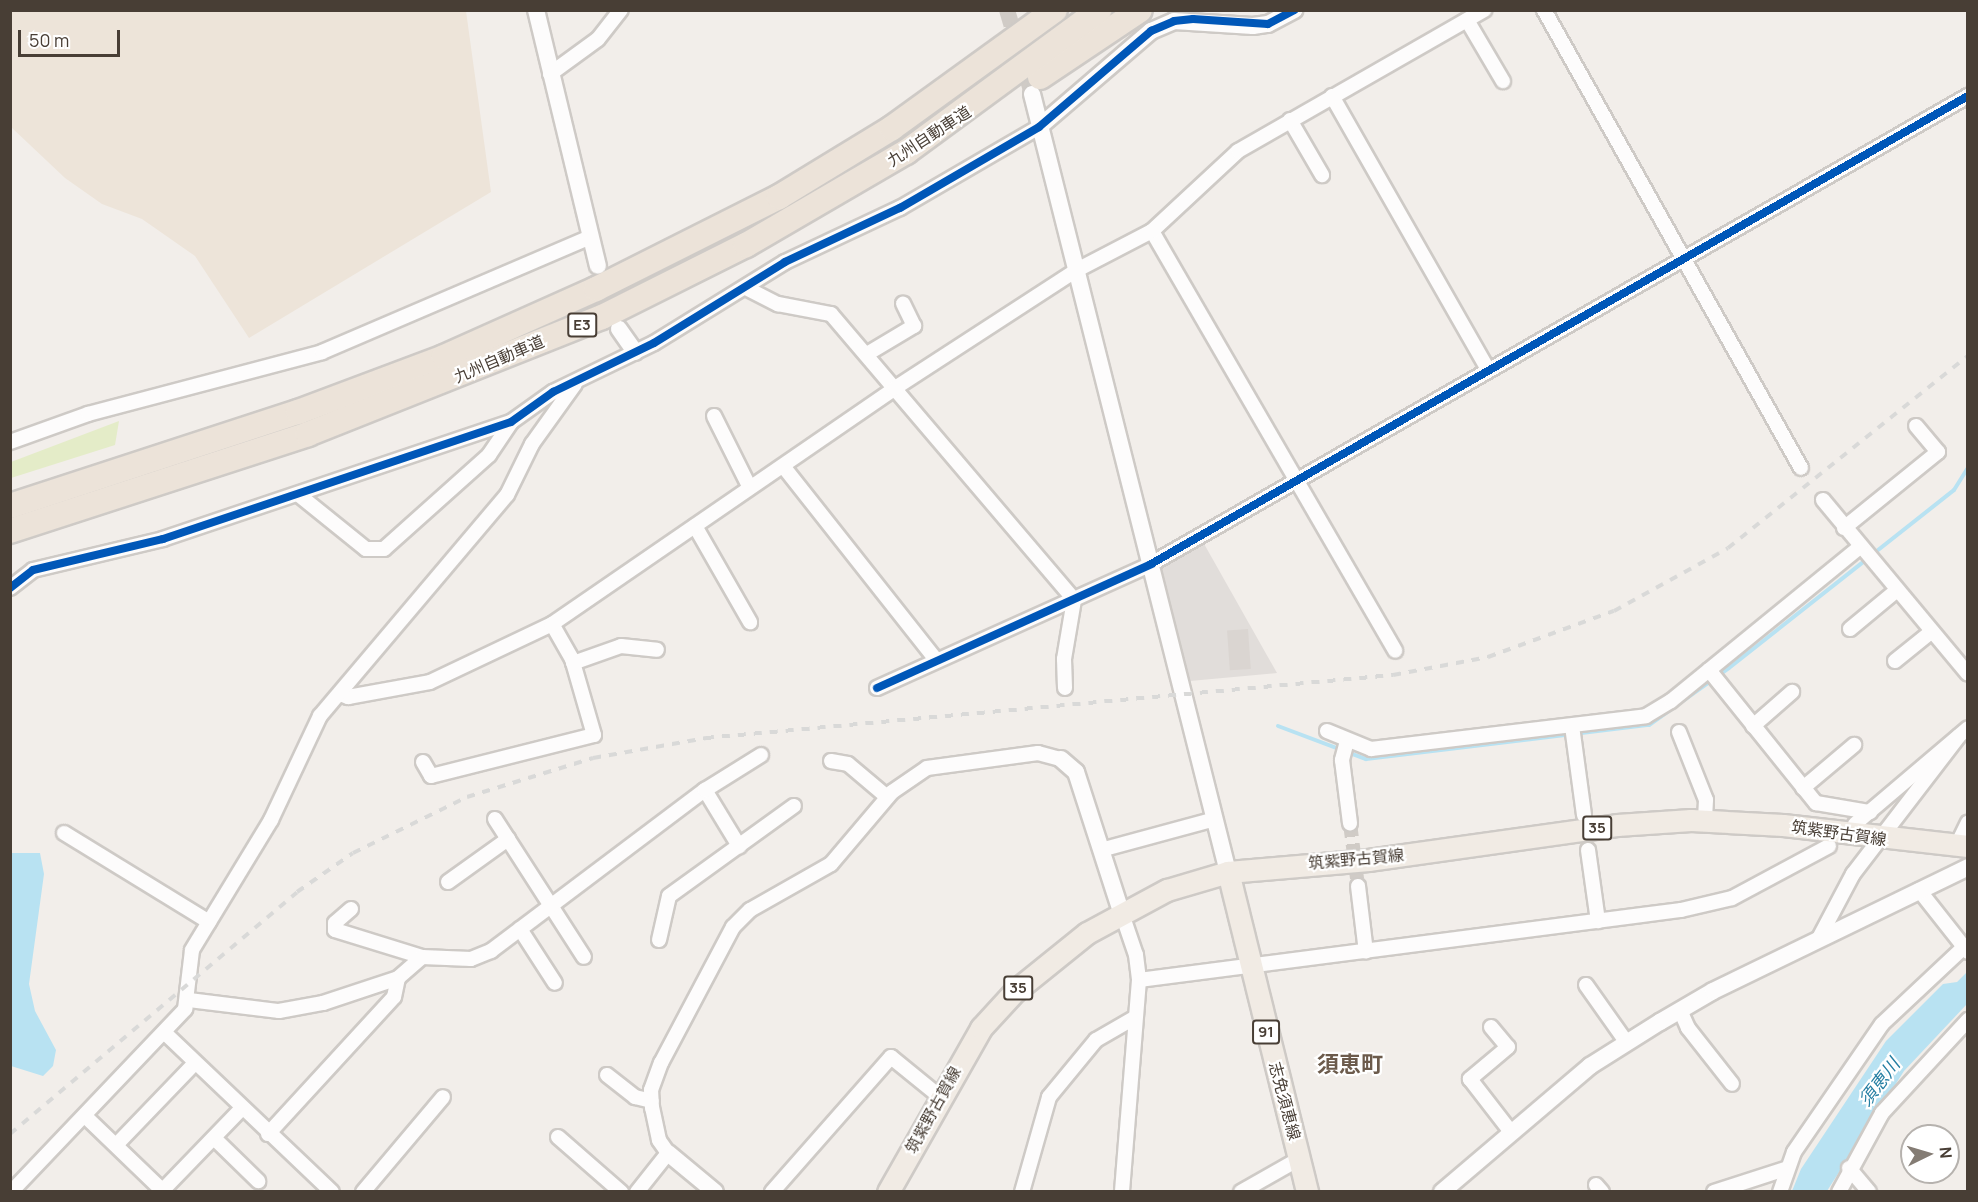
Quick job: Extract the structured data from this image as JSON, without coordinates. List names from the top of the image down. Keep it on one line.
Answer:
{"streets":{"highway":["九州自動車道","E3"],"main road":["35","筑紫野古賀線","91","志免須恵線"]},"crossings":[["筑紫野古賀線","志免須恵線"]],"districts":["須恵町"],"water":["須恵川"],"scale_bar":"50 m","north":"right"}
